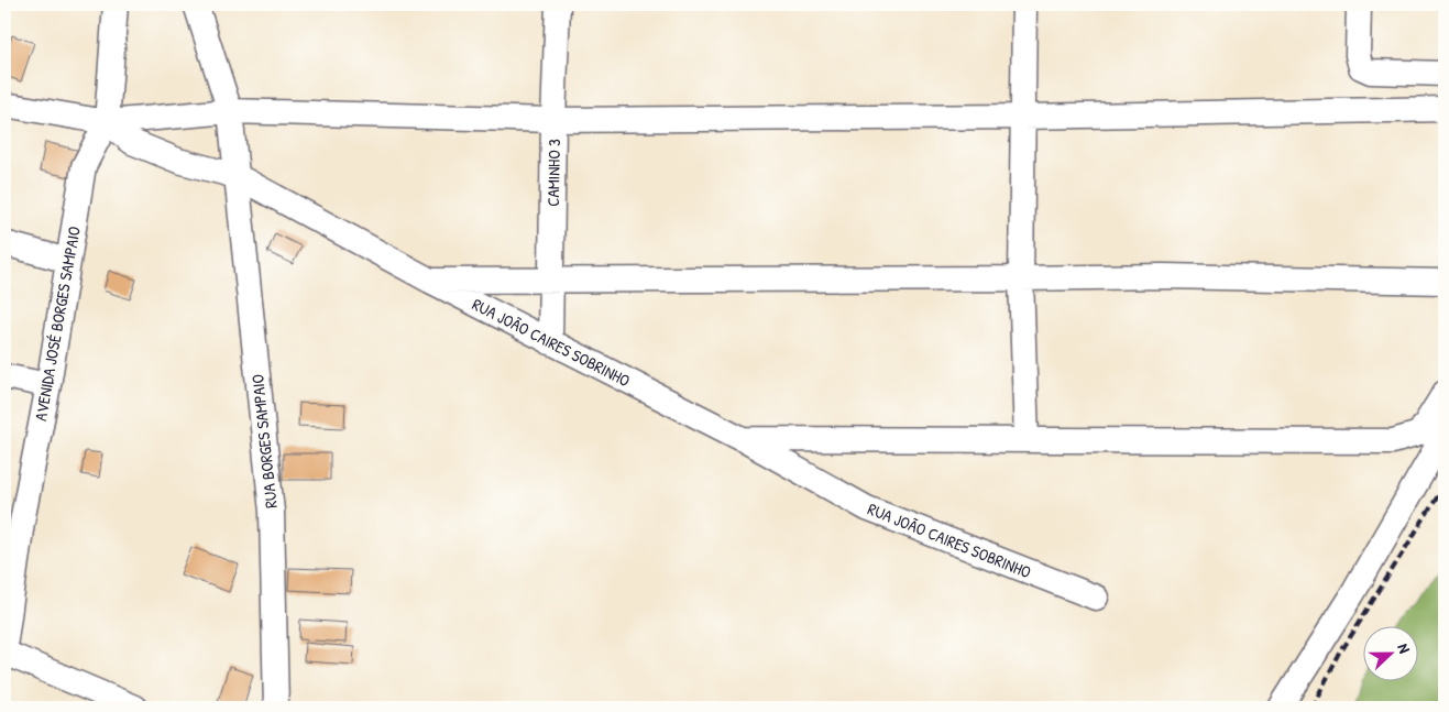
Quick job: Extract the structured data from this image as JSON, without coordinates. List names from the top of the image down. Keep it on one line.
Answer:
{"streets":{"street":["CAMINHO 3","AVENIDA JOSÉ BORGES SAMPAIO","RUA JOÃO CAIRES SOBRINHO","RUA BORGES SAMPAIO"]},"crossings":[["CAMINHO 3","RUA JOÃO CAIRES SOBRINHO"],["AVENIDA JOSÉ BORGES SAMPAIO","RUA JOÃO CAIRES SOBRINHO"],["RUA JOÃO CAIRES SOBRINHO","RUA BORGES SAMPAIO"]],"north":"right"}
